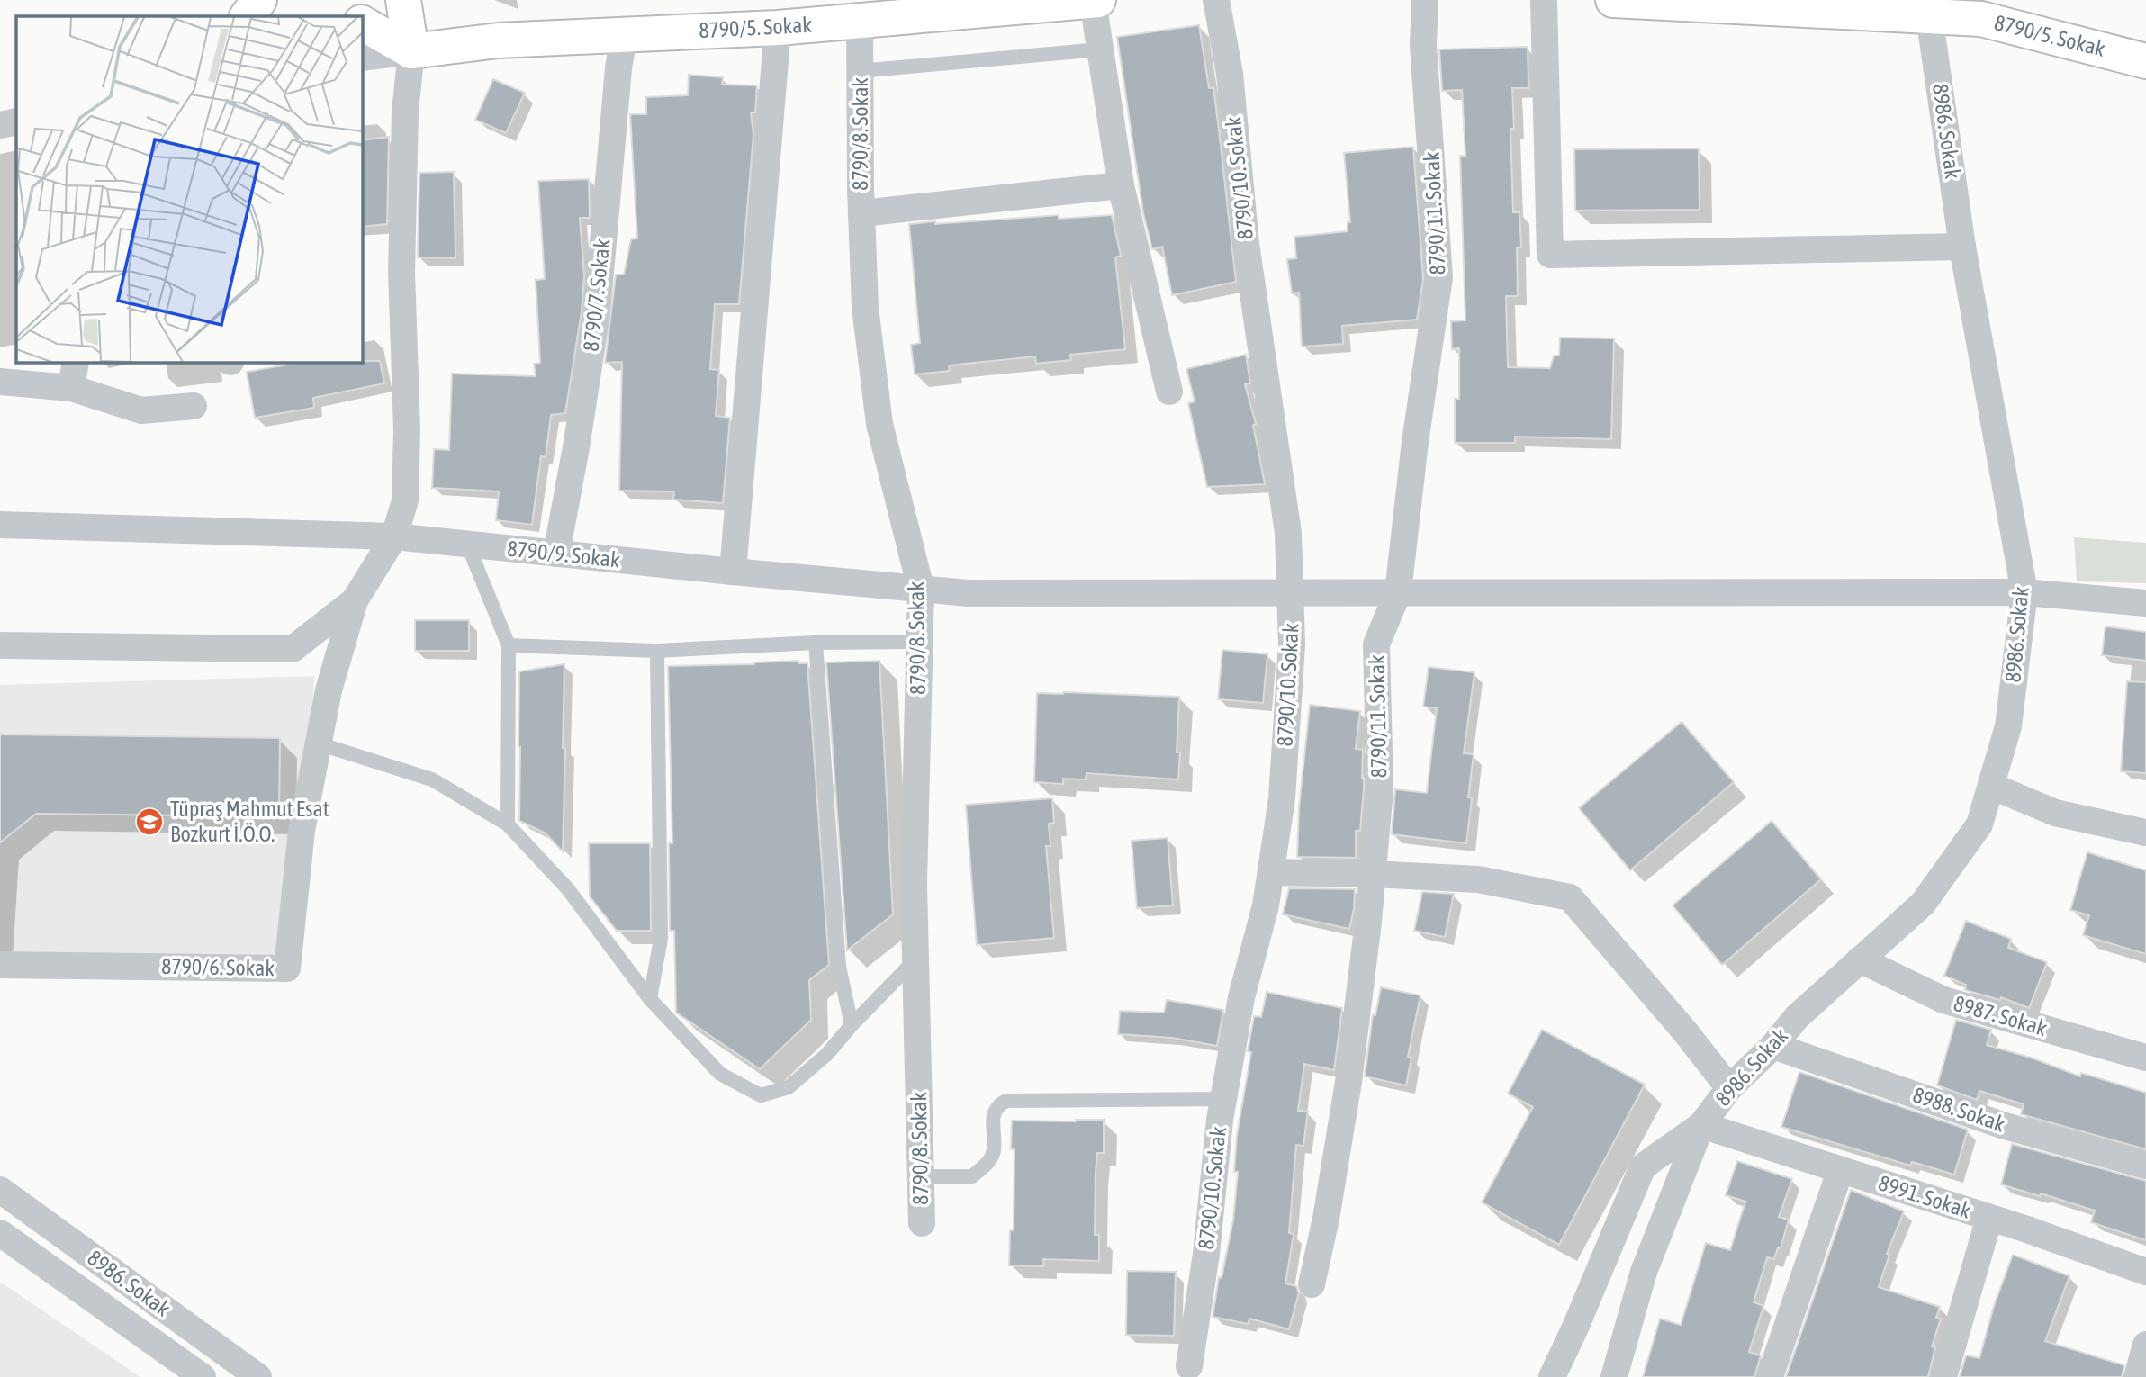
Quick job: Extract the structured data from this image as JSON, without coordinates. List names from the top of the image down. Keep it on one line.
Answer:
{"streets":{"main road":["8790/5. Sokak"],"street":["8986. Sokak","8790/8. Sokak","8790/10. Sokak","8790/11. Sokak","8790/7. Sokak","8790/9. Sokak","8790/6. Sokak","8987. Sokak","8988. Sokak","8991. Sokak"]},"crossings":[["8790/5. Sokak","8986. Sokak"],["8790/5. Sokak","8790/8. Sokak"],["8790/5. Sokak","8790/7. Sokak"],["8790/5. Sokak","8790/6. Sokak"],["8986. Sokak","8790/9. Sokak"],["8986. Sokak","8987. Sokak"],["8986. Sokak","8988. Sokak"],["8986. Sokak","8991. Sokak"],["8790/8. Sokak","8790/9. Sokak"],["8790/10. Sokak","8790/9. Sokak"],["8790/11. Sokak","8790/9. Sokak"],["8790/7. Sokak","8790/9. Sokak"],["8790/9. Sokak","8790/6. Sokak"]],"places":{"school or university":["Tüpraş Mahmut Esat Bozkurt İ.Ö.O."]}}
